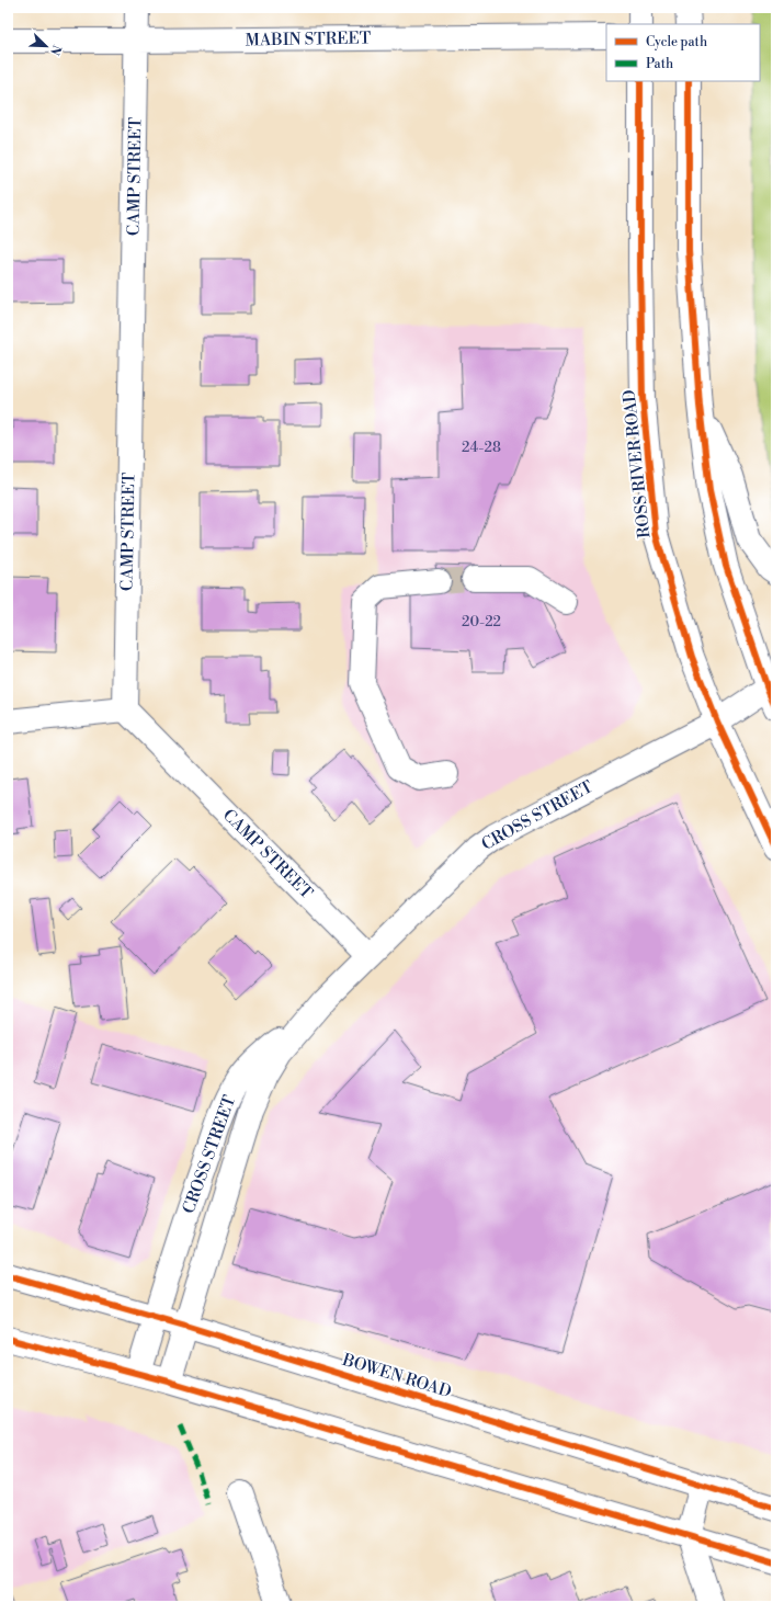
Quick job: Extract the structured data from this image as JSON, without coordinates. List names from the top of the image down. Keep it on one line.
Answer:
{"streets":{"main road":["MABIN STREET","CAMP STREET","ROSS RIVER ROAD","CROSS STREET","BOWEN ROAD"]},"crossings":[["MABIN STREET","CAMP STREET"],["CAMP STREET","CROSS STREET"],["ROSS RIVER ROAD","CROSS STREET"],["CROSS STREET","BOWEN ROAD"]],"house_numbers":["24-28","20-22"],"legend":["Cycle path","Path"],"north":"bottom right"}
